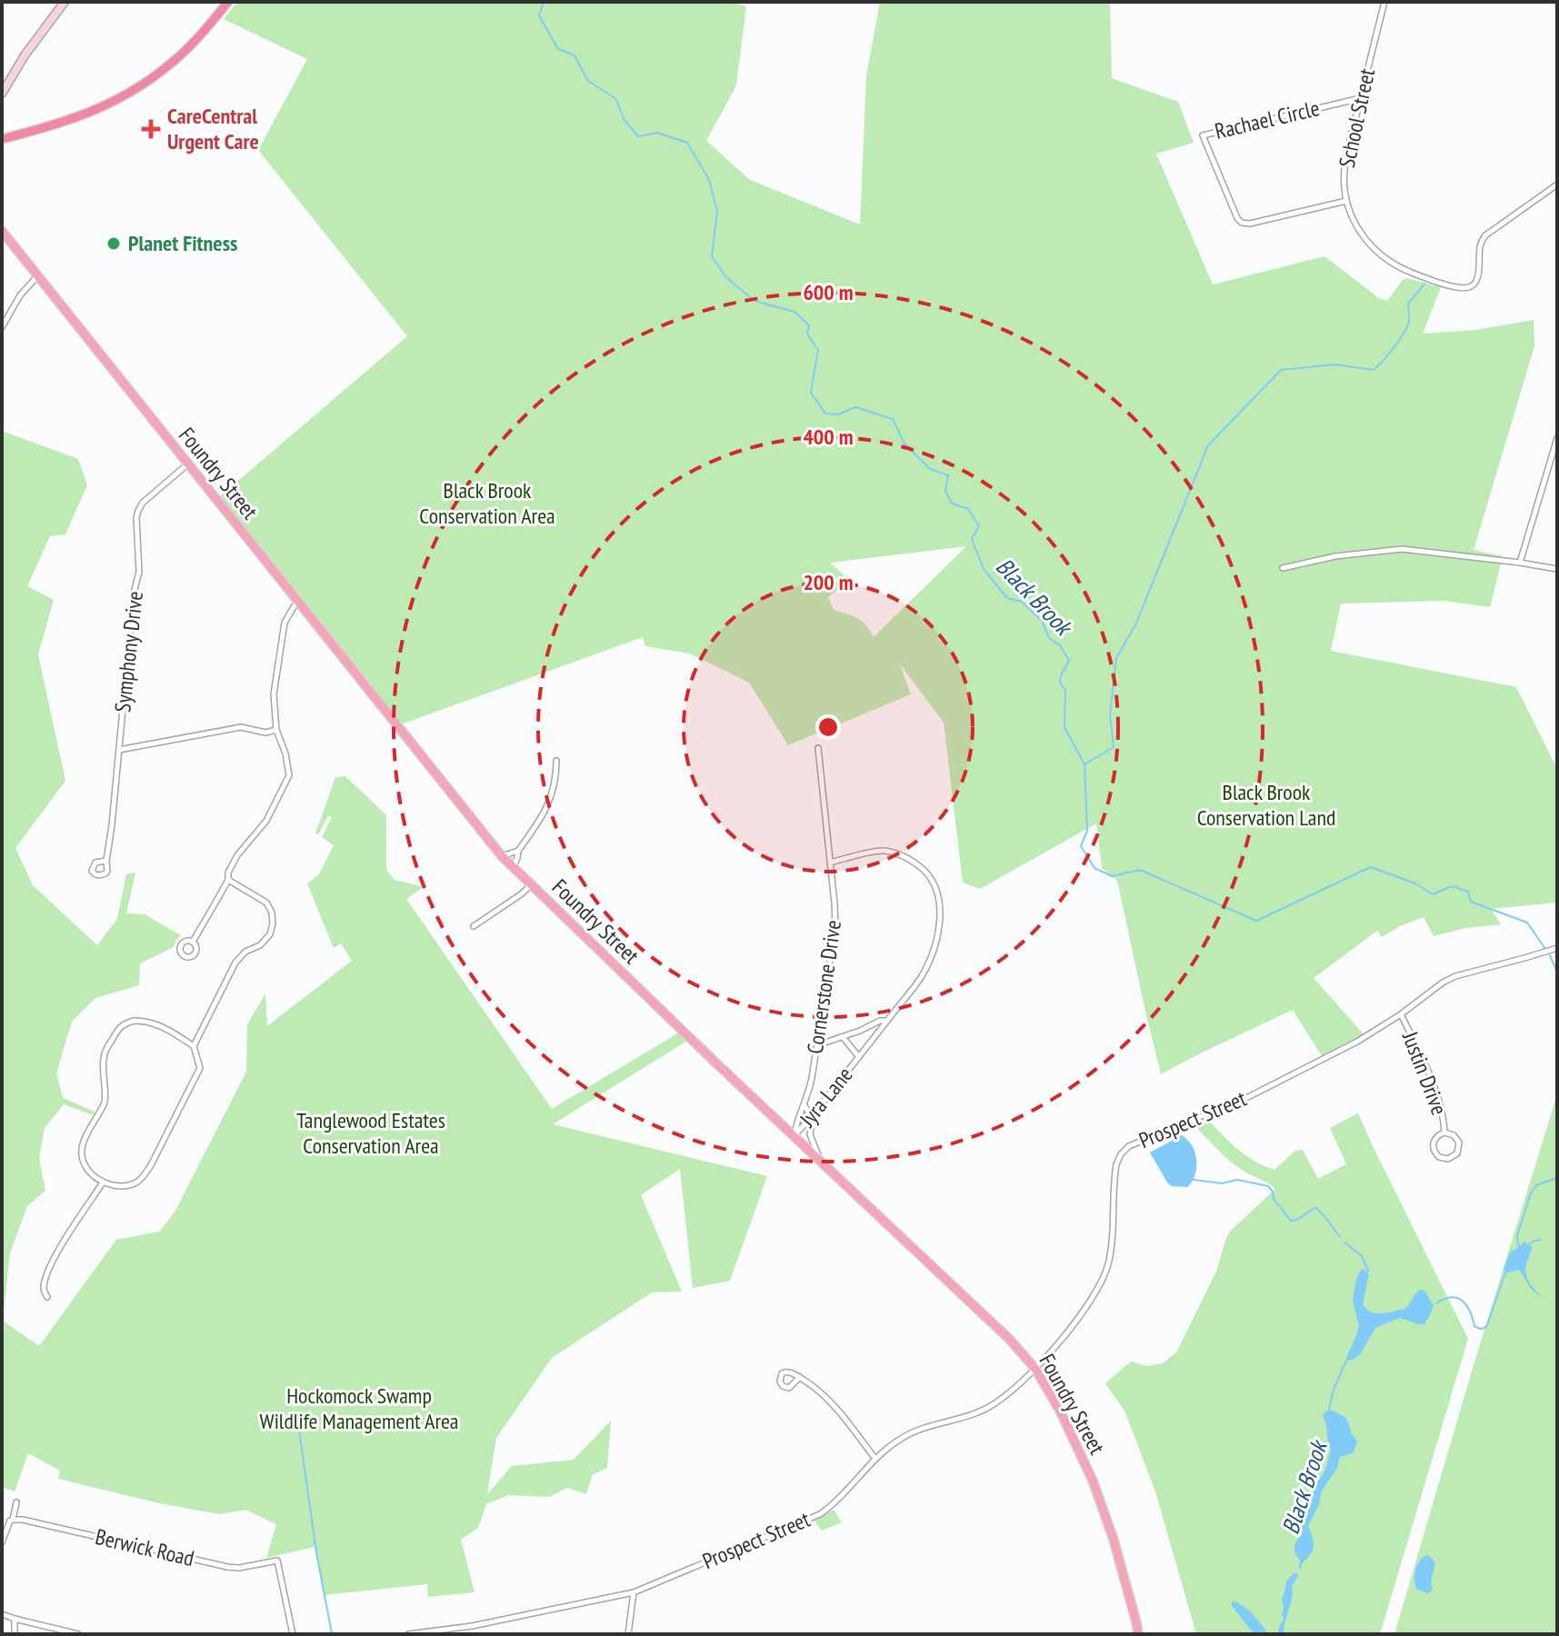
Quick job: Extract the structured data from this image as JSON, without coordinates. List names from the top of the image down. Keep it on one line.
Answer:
{"streets":{"main road":["Foundry Street"],"street":["School Street","Rachael Circle","Symphony Drive","Cornerstone Drive","Justin Drive","Jyra Lane","Prospect Street","Berwick Road"]},"crossings":[["School Street","Rachael Circle"],["Foundry Street","Symphony Drive"],["Foundry Street","Cornerstone Drive"],["Foundry Street","Jyra Lane"],["Foundry Street","Prospect Street"],["Cornerstone Drive","Jyra Lane"],["Justin Drive","Prospect Street"]],"water":["Black Brook"],"parks":["Black Brook Conservation Area","Black Brook Conservation Land","Tanglewood Estates Conservation Area","Hockomock Swamp Wildlife Management Area"],"places":{"health":["CareCentral Urgent Care"],"other":["Planet Fitness"]},"rings":["600 m","400 m","200 m"]}
